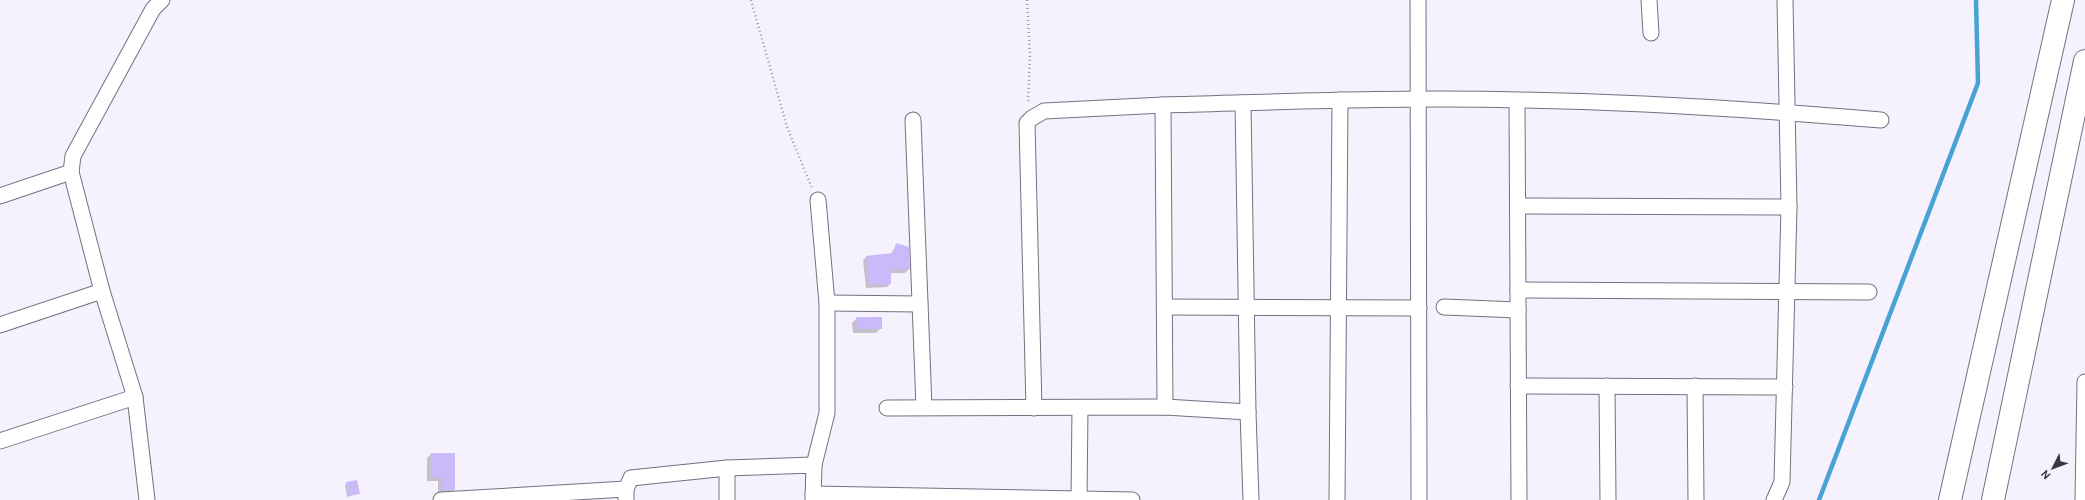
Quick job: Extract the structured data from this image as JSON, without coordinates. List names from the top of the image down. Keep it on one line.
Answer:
{"north":"bottom left"}
